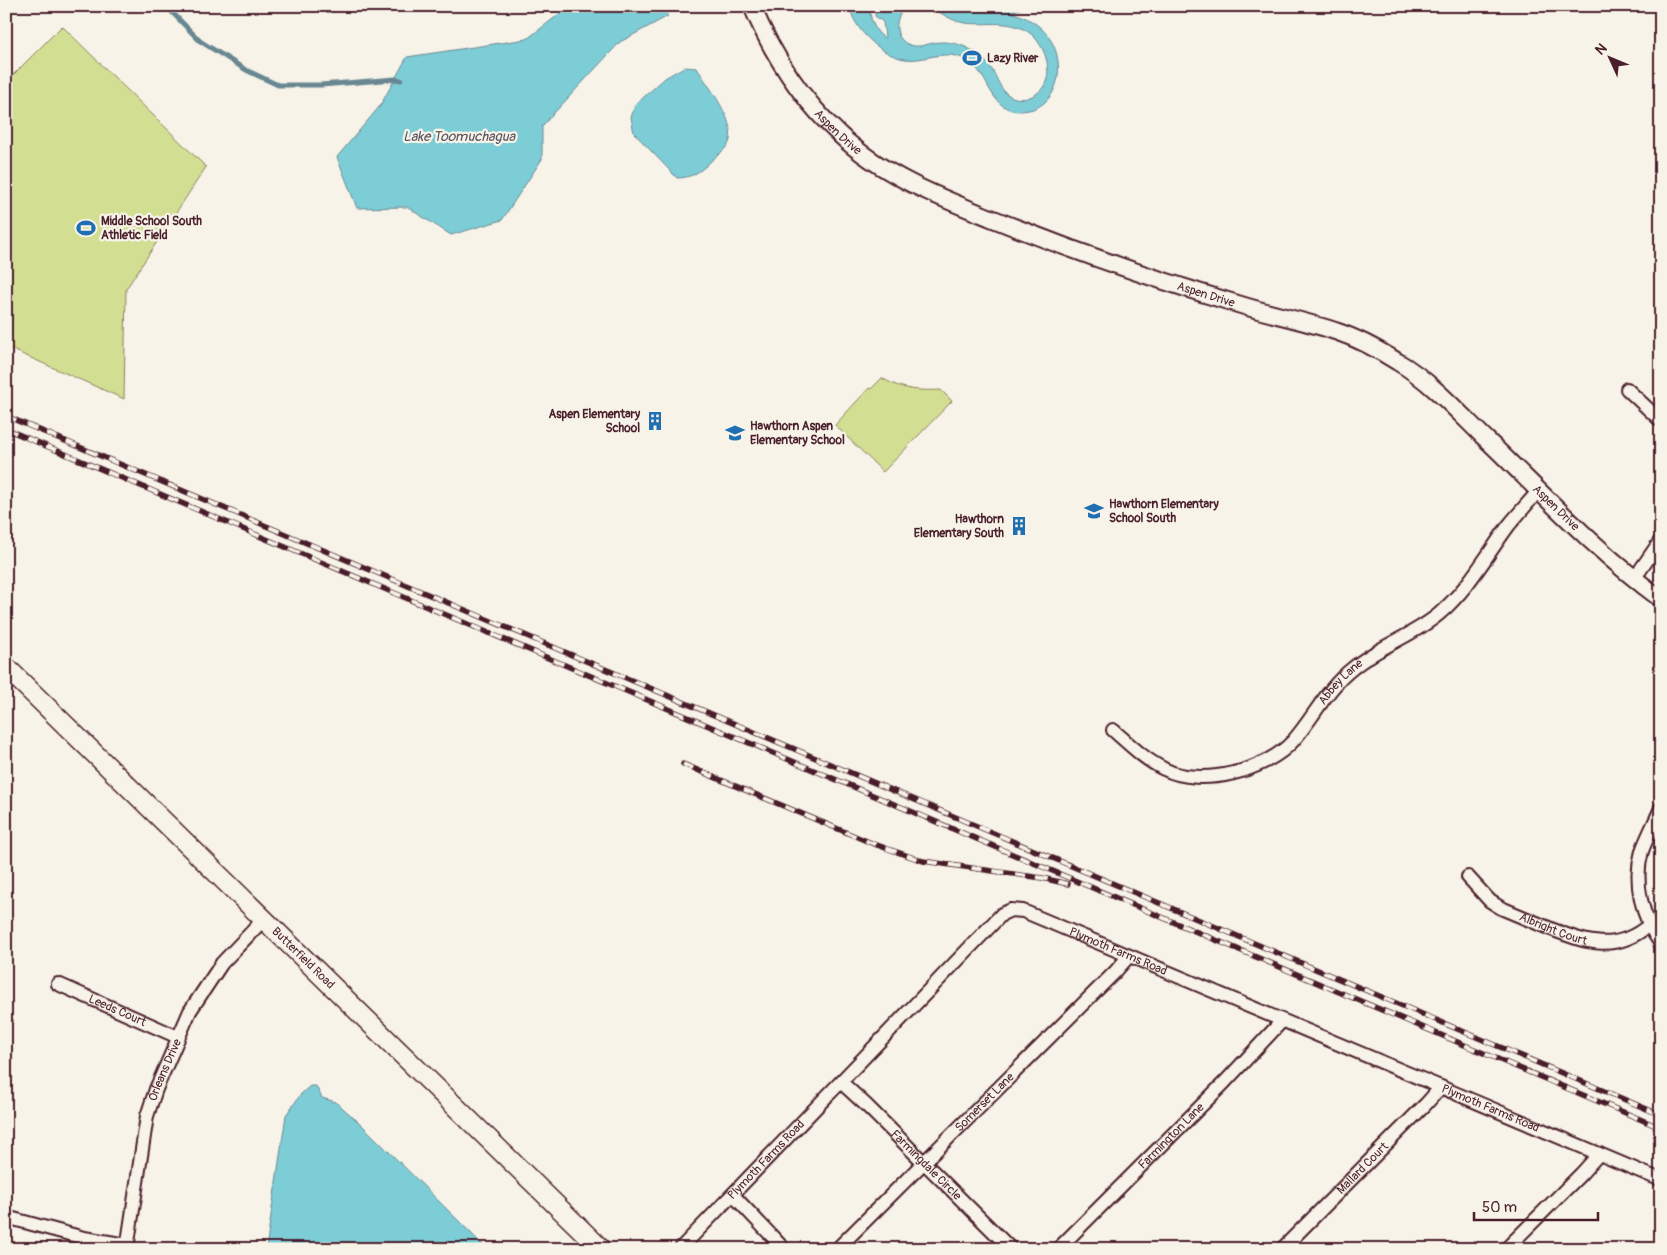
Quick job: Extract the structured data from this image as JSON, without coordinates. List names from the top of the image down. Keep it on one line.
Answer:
{"streets":{"main road":["Butterfield Road"],"street":["Aspen Drive","Abbey Lane","Albright Court","Plymoth Farms Road","Leeds Court","Orleans Drive","Somerset Lane","Farmington Lane","Farmingdale Circle","Mallard Court"]},"crossings":[["Aspen Drive","Abbey Lane"],["Plymoth Farms Road","Somerset Lane"],["Plymoth Farms Road","Farmington Lane"],["Plymoth Farms Road","Farmingdale Circle"],["Plymoth Farms Road","Mallard Court"],["Butterfield Road","Orleans Drive"],["Leeds Court","Orleans Drive"],["Somerset Lane","Farmingdale Circle"]],"water":["Lake Toomuchagua"],"places":{"sports":["Lazy River","Middle School South Athletic Field"],"building":["Aspen Elementary School","Hawthorn Elementary South"],"school or university":["Hawthorn Aspen Elementary School","Hawthorn Elementary School South"]},"scale_bar":"50 m","north":"top left"}
